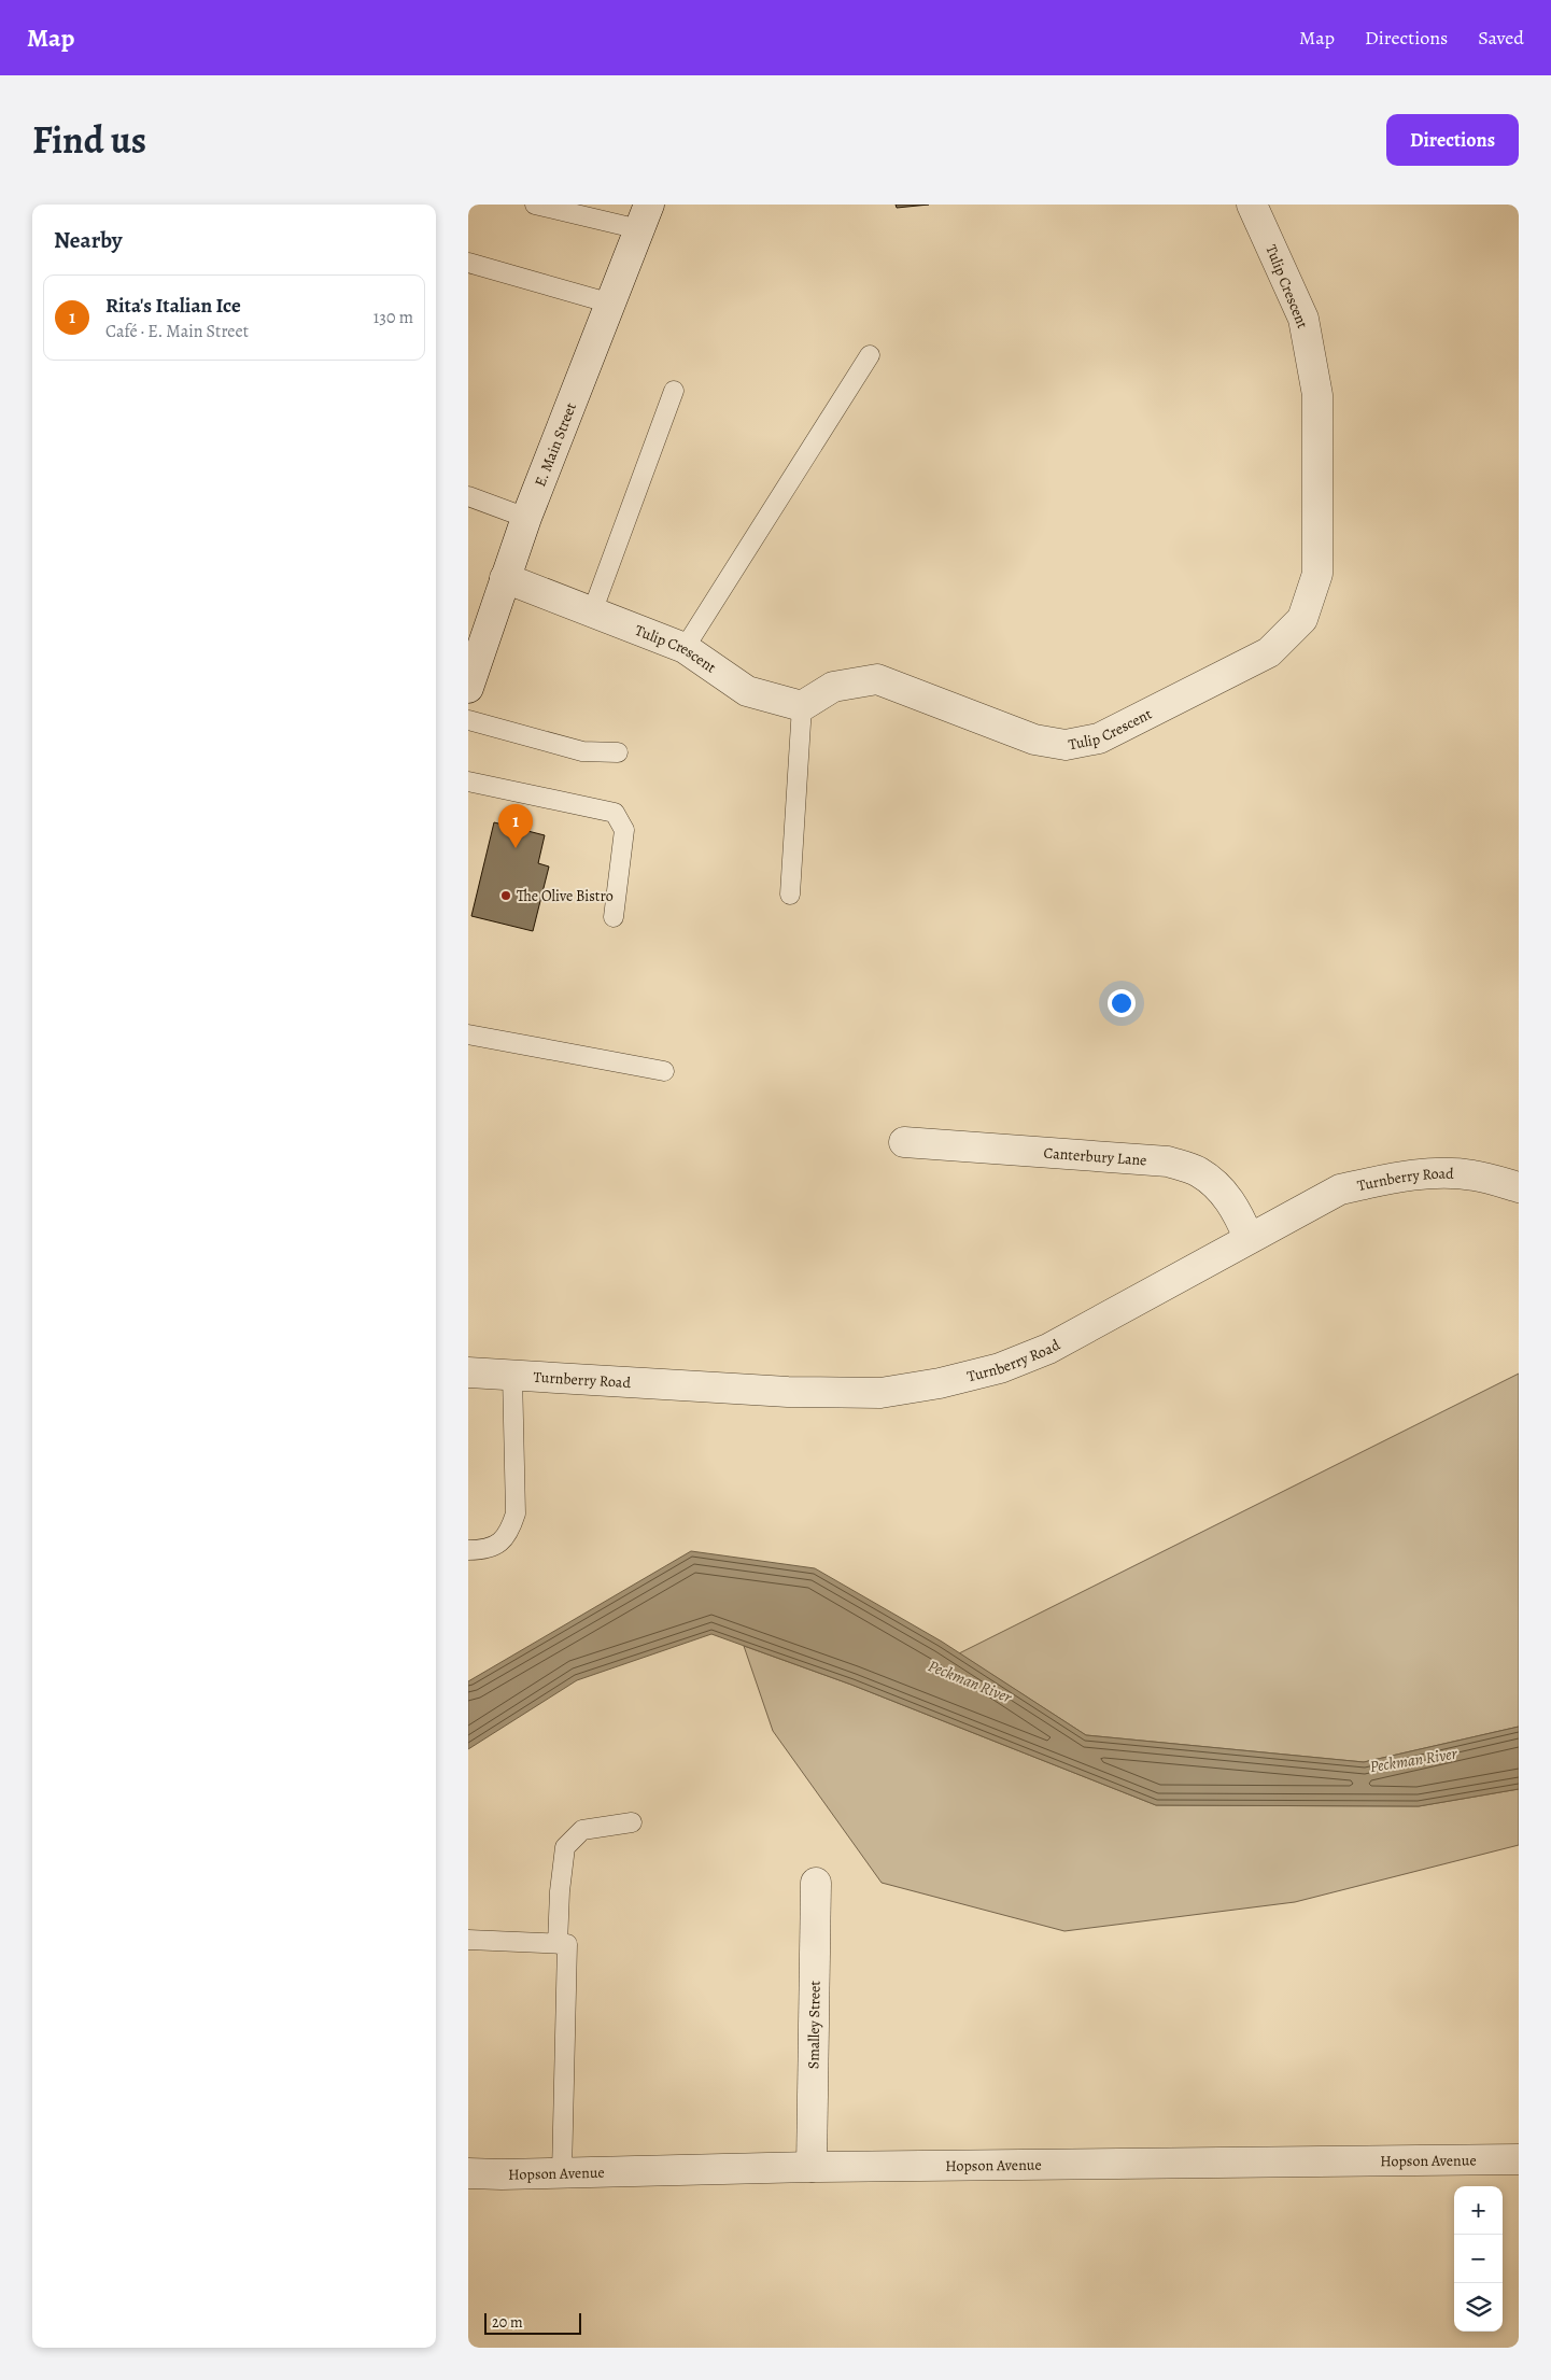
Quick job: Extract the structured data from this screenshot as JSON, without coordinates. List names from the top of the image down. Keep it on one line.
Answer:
{"streets":{"street":["Tulip Crescent","E. Main Street","Canterbury Lane","Turnberry Road","Smalley Street","Hopson Avenue"]},"crossings":[["Tulip Crescent","E. Main Street"],["Canterbury Lane","Turnberry Road"],["Smalley Street","Hopson Avenue"]],"water":["Peckman River"],"places":["The Olive Bistro"],"scale_bar":"20 m","page":{"header":"Map","nav":["Map","Directions","Saved"],"title":"Find us","buttons":"Directions","heading":"Nearby","list":[{"mark":"1","name":"Rita's Italian Ice","note":"Café · E. Main Street","value":"130 m"}],"pins":"1","map_buttons":["+","−"],"scale":"20 m"}}
